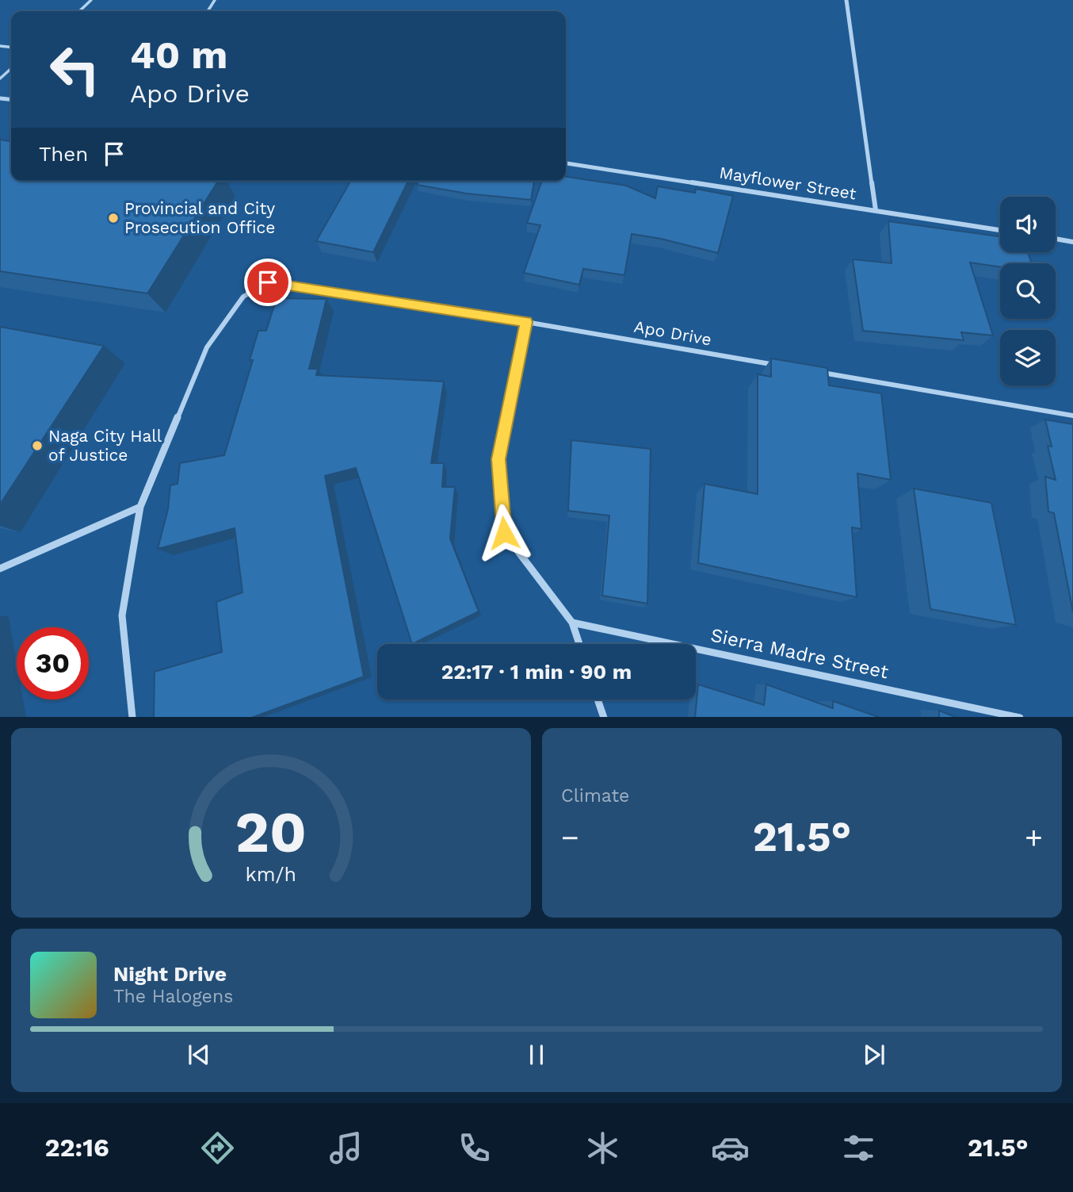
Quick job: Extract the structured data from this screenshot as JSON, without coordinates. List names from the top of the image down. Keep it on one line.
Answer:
{"streets":{"street":["Mayflower Street","Apo Drive","Sierra Madre Street"]},"places":["Provincial and City Prosecution Office","Naga City Hall of Justice"],"page":{"turn":["40 m","Apo Drive"],"then":"Then","limit":"30","trip":"22:17 · 1 min · 90 m","tile":"Climate","heat":["−","21.5°","+"],"song":["Night Drive","The Halogens"],"tabs":["22:16","21.5°"],"gauge":["20","km/h"]}}
